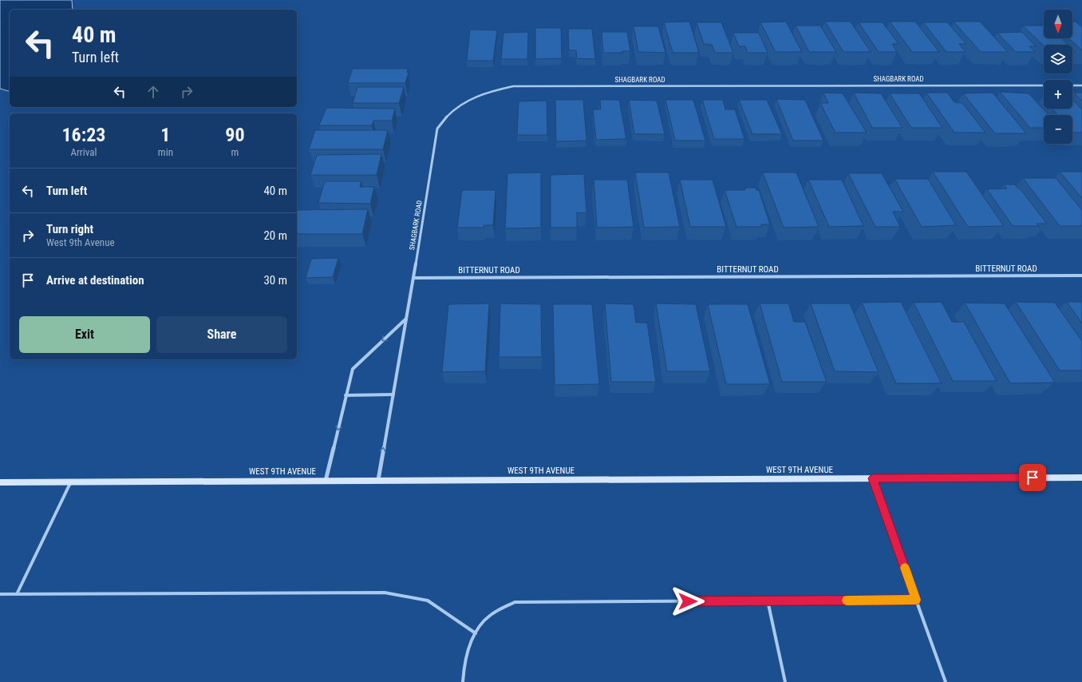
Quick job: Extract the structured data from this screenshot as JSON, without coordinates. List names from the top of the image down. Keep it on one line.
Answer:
{"streets":{"street":["SHAGBARK ROAD","BITTERNUT ROAD","WEST 9TH AVENUE"]},"crossings":[["SHAGBARK ROAD","BITTERNUT ROAD"],["SHAGBARK ROAD","WEST 9TH AVENUE"]],"north":"bottom","page":{"map_buttons":["+","−"],"turn":["40 m","Turn left"],"eta":["16:23","Arrival","1","min","90","m"],"list":[{"name":"Turn left","value":"40 m"},{"name":"Turn right","note":"West 9th Avenue","value":"20 m"},{"name":"Arrive at destination","value":"30 m"}],"buttons":["Exit","Share"]}}
